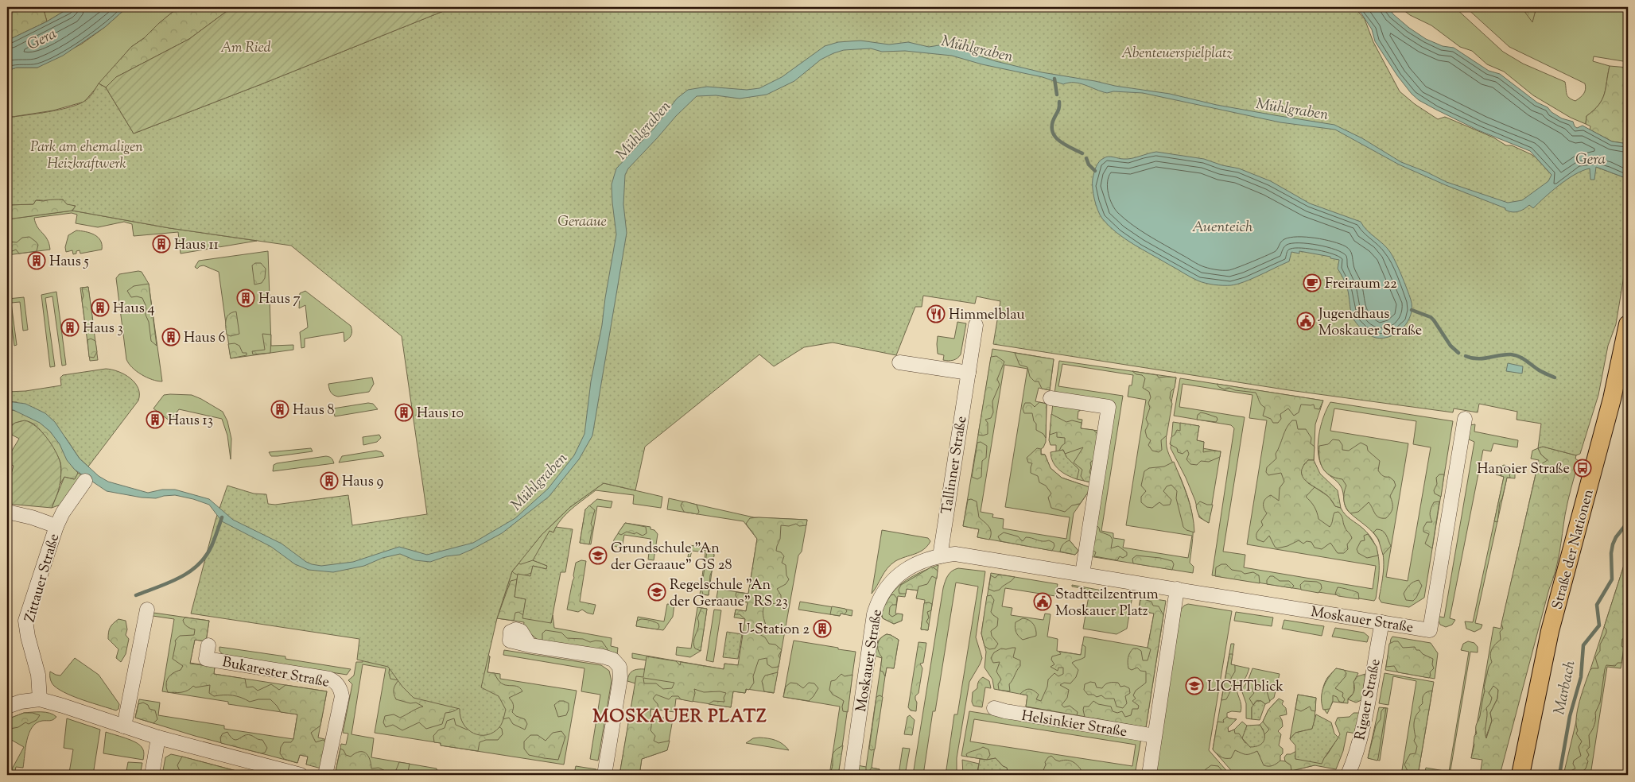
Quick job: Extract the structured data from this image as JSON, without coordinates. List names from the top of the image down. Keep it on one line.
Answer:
{"streets":{"main road":["Straße der Nationen"],"street":["Tallinner Straße","Zittauer Straße","Moskauer Straße","Bukarester Straße","Rigaer Straße","Helsinkier Straße"]},"crossings":[["Tallinner Straße","Moskauer Straße"],["Moskauer Straße","Rigaer Straße"]],"districts":["MOSKAUER PLATZ"],"water":["Gera","Mühlgraben","Auenteich","Marbach"],"parks":["Am Ried","Abenteuerspielplatz","Park am ehemaligen Heizkraftwerk","Geraaue"],"places":{"building":["Haus 11","Haus 5","Haus 7","Haus 4","Haus 3","Haus 6","Haus 8","Haus 10","Haus 13","Haus 9","U-Station 2"],"cafe":["Freiraum 22"],"restaurant":["Himmelblau"],"public building":["Jugendhaus Moskauer Straße","Stadtteilzentrum Moskauer Platz"],"bus stop":["Hanoier Straße"],"school or university":["Grundschule \"An der Geraaue\" GS 28","Regelschule \"An der Geraaue\" RS 23","LICHTblick"]}}
